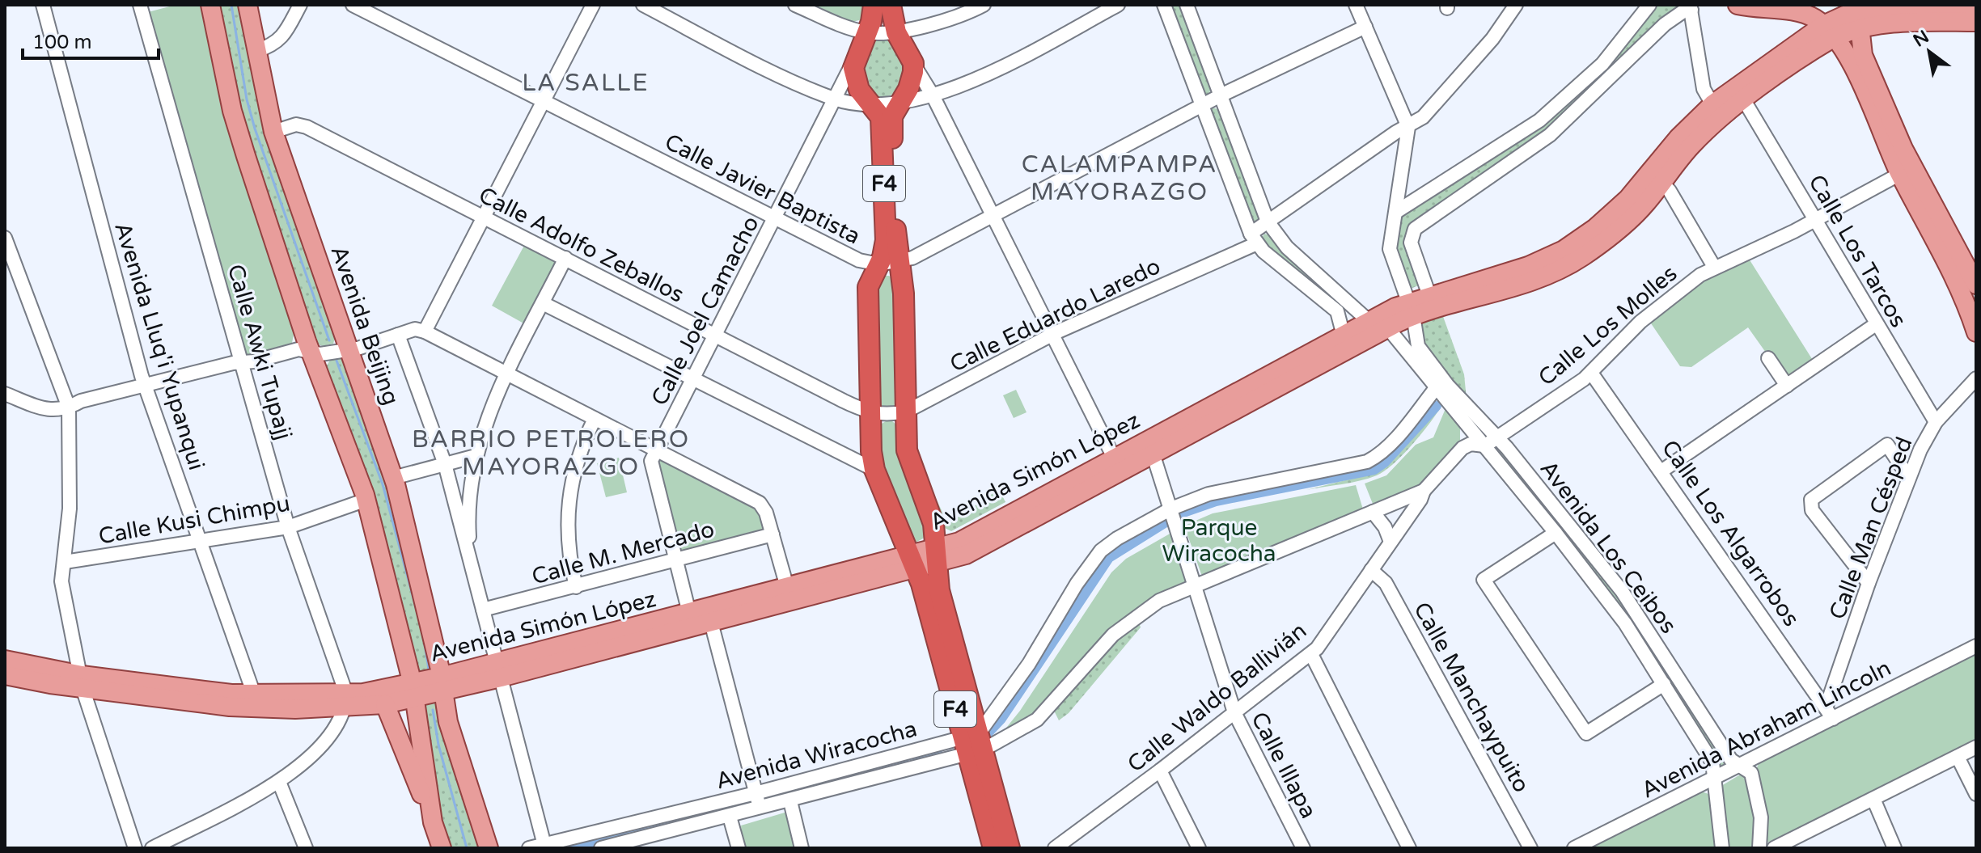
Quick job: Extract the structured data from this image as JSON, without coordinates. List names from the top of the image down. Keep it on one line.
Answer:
{"streets":{"highway":["F4"],"main road":["Avenida Beijing","Avenida Simón López"],"street":["Calle Javier Baptista","Calle Adolfo Zeballos","Calle Los Tarcos","Calle Joel Camacho","Calle Eduardo Laredo","Calle Los Molles","Avenida Lluq'i Yupanqui","Calle Awki Tupajj","Calle Kusi Chimpu","Calle Man Césped","Calle Los Algarrobos","Avenida Los Ceibos","Calle M. Mercado","Calle Waldo Ballivián","Calle Manchaypuito","Avenida Abraham Lincoln","Avenida Wiracocha","Calle Illapa"]},"crossings":[["F4","Calle Javier Baptista"],["F4","Calle Adolfo Zeballos"],["F4","Calle Joel Camacho"],["F4","Calle Eduardo Laredo"],["F4","Avenida Simón López"],["F4","Avenida Wiracocha"],["Calle Javier Baptista","Calle Joel Camacho"],["Calle Adolfo Zeballos","Calle Joel Camacho"],["Calle Adolfo Zeballos","Calle Eduardo Laredo"],["Calle Adolfo Zeballos","Avenida Beijing"],["Calle Los Tarcos","Calle Los Molles"],["Calle Los Tarcos","Avenida Simón López"],["Calle Los Tarcos","Calle Man Césped"],["Calle Joel Camacho","Avenida Simón López"],["Calle Joel Camacho","Calle M. Mercado"],["Calle Eduardo Laredo","Avenida Los Ceibos"],["Avenida Beijing","Avenida Simón López"],["Avenida Beijing","Calle Kusi Chimpu"],["Calle Los Molles","Calle Los Algarrobos"],["Calle Los Molles","Avenida Los Ceibos"],["Avenida Lluq'i Yupanqui","Avenida Simón López"],["Avenida Lluq'i Yupanqui","Calle Kusi Chimpu"],["Calle Awki Tupajj","Avenida Simón López"],["Calle Awki Tupajj","Calle Kusi Chimpu"],["Avenida Simón López","Avenida Los Ceibos"],["Avenida Simón López","Calle Illapa"],["Calle Man Césped","Calle Los Algarrobos"],["Calle Los Algarrobos","Avenida Abraham Lincoln"],["Avenida Los Ceibos","Avenida Abraham Lincoln"],["Calle Waldo Ballivián","Calle Manchaypuito"],["Calle Waldo Ballivián","Avenida Wiracocha"],["Calle Waldo Ballivián","Calle Illapa"],["Avenida Wiracocha","Calle Illapa"]],"districts":["LA SALLE","CALAMPAMPA MAYORAZGO","BARRIO PETROLERO MAYORAZGO"],"parks":["Parque Wiracocha"],"scale_bar":"100 m","north":"top left"}
